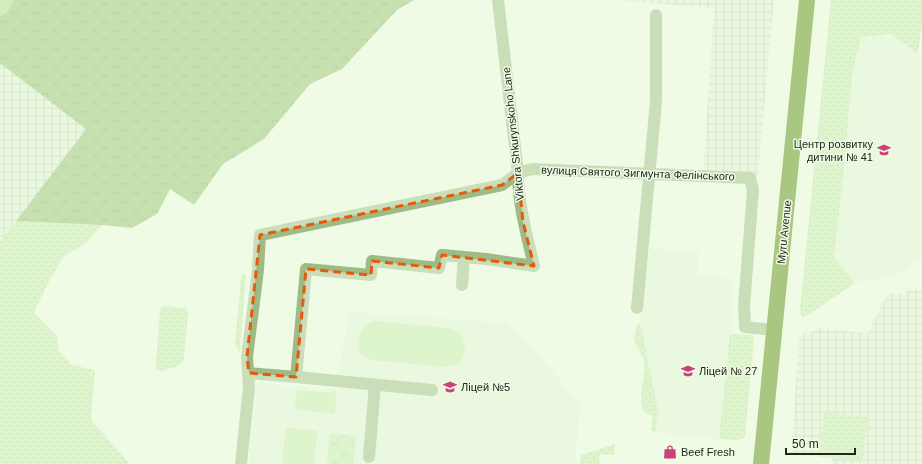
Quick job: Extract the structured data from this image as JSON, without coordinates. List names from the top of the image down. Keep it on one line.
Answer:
{"streets":{"main road":["Myru Avenue"],"street":["Viktora Shkurynskoho Lane","вулиця Святого Зигмунта Фелінського"]},"crossings":[["Viktora Shkurynskoho Lane","вулиця Святого Зигмунта Фелінського"],["вулиця Святого Зигмунта Фелінського","Myru Avenue"]],"places":{"school or university":["Центр розвитку дитини № 41","Ліцей № 27","Ліцей №5"],"shop":["Beef Fresh"]},"scale_bar":"50 m"}
